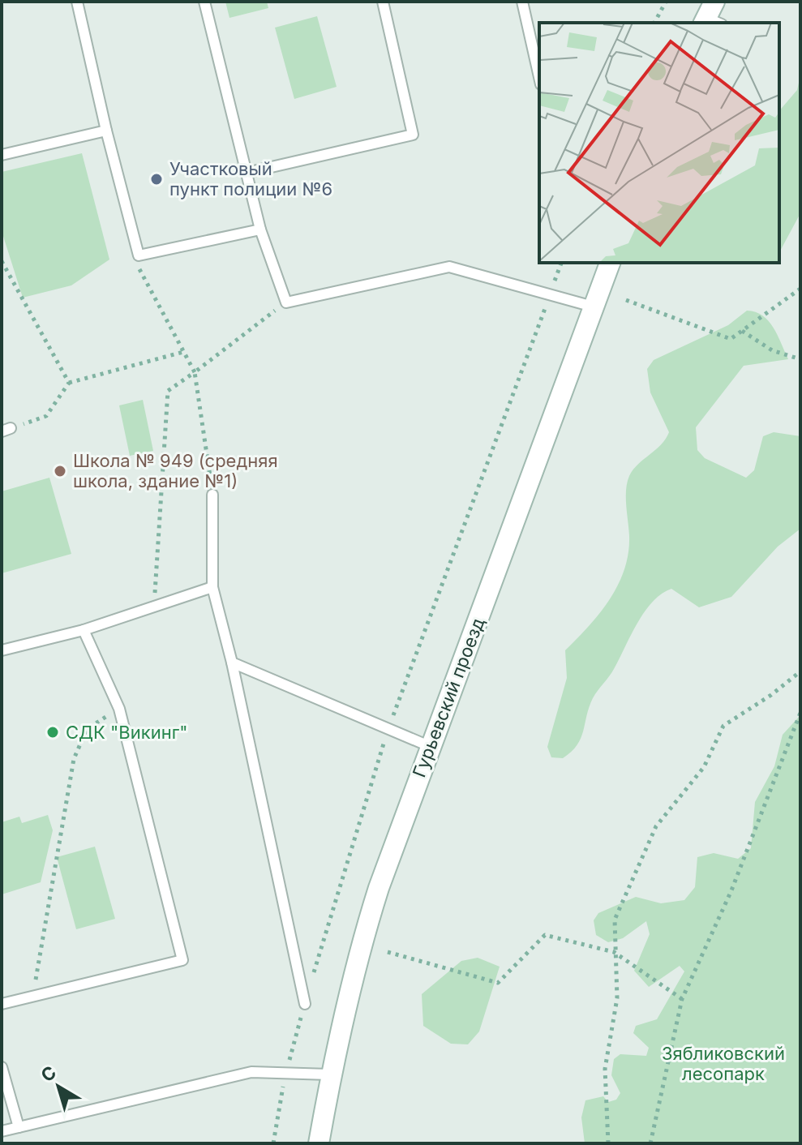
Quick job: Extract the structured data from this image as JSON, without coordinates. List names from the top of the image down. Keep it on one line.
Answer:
{"streets":{"street":["Гурьевский проезд"]},"parks":["Зябликовский лесопарк"],"places":["Участковый пункт полиции №6","Школа № 949 (средняя школа, здание №1)","СДК \"Викинг\""],"north":"top left"}
